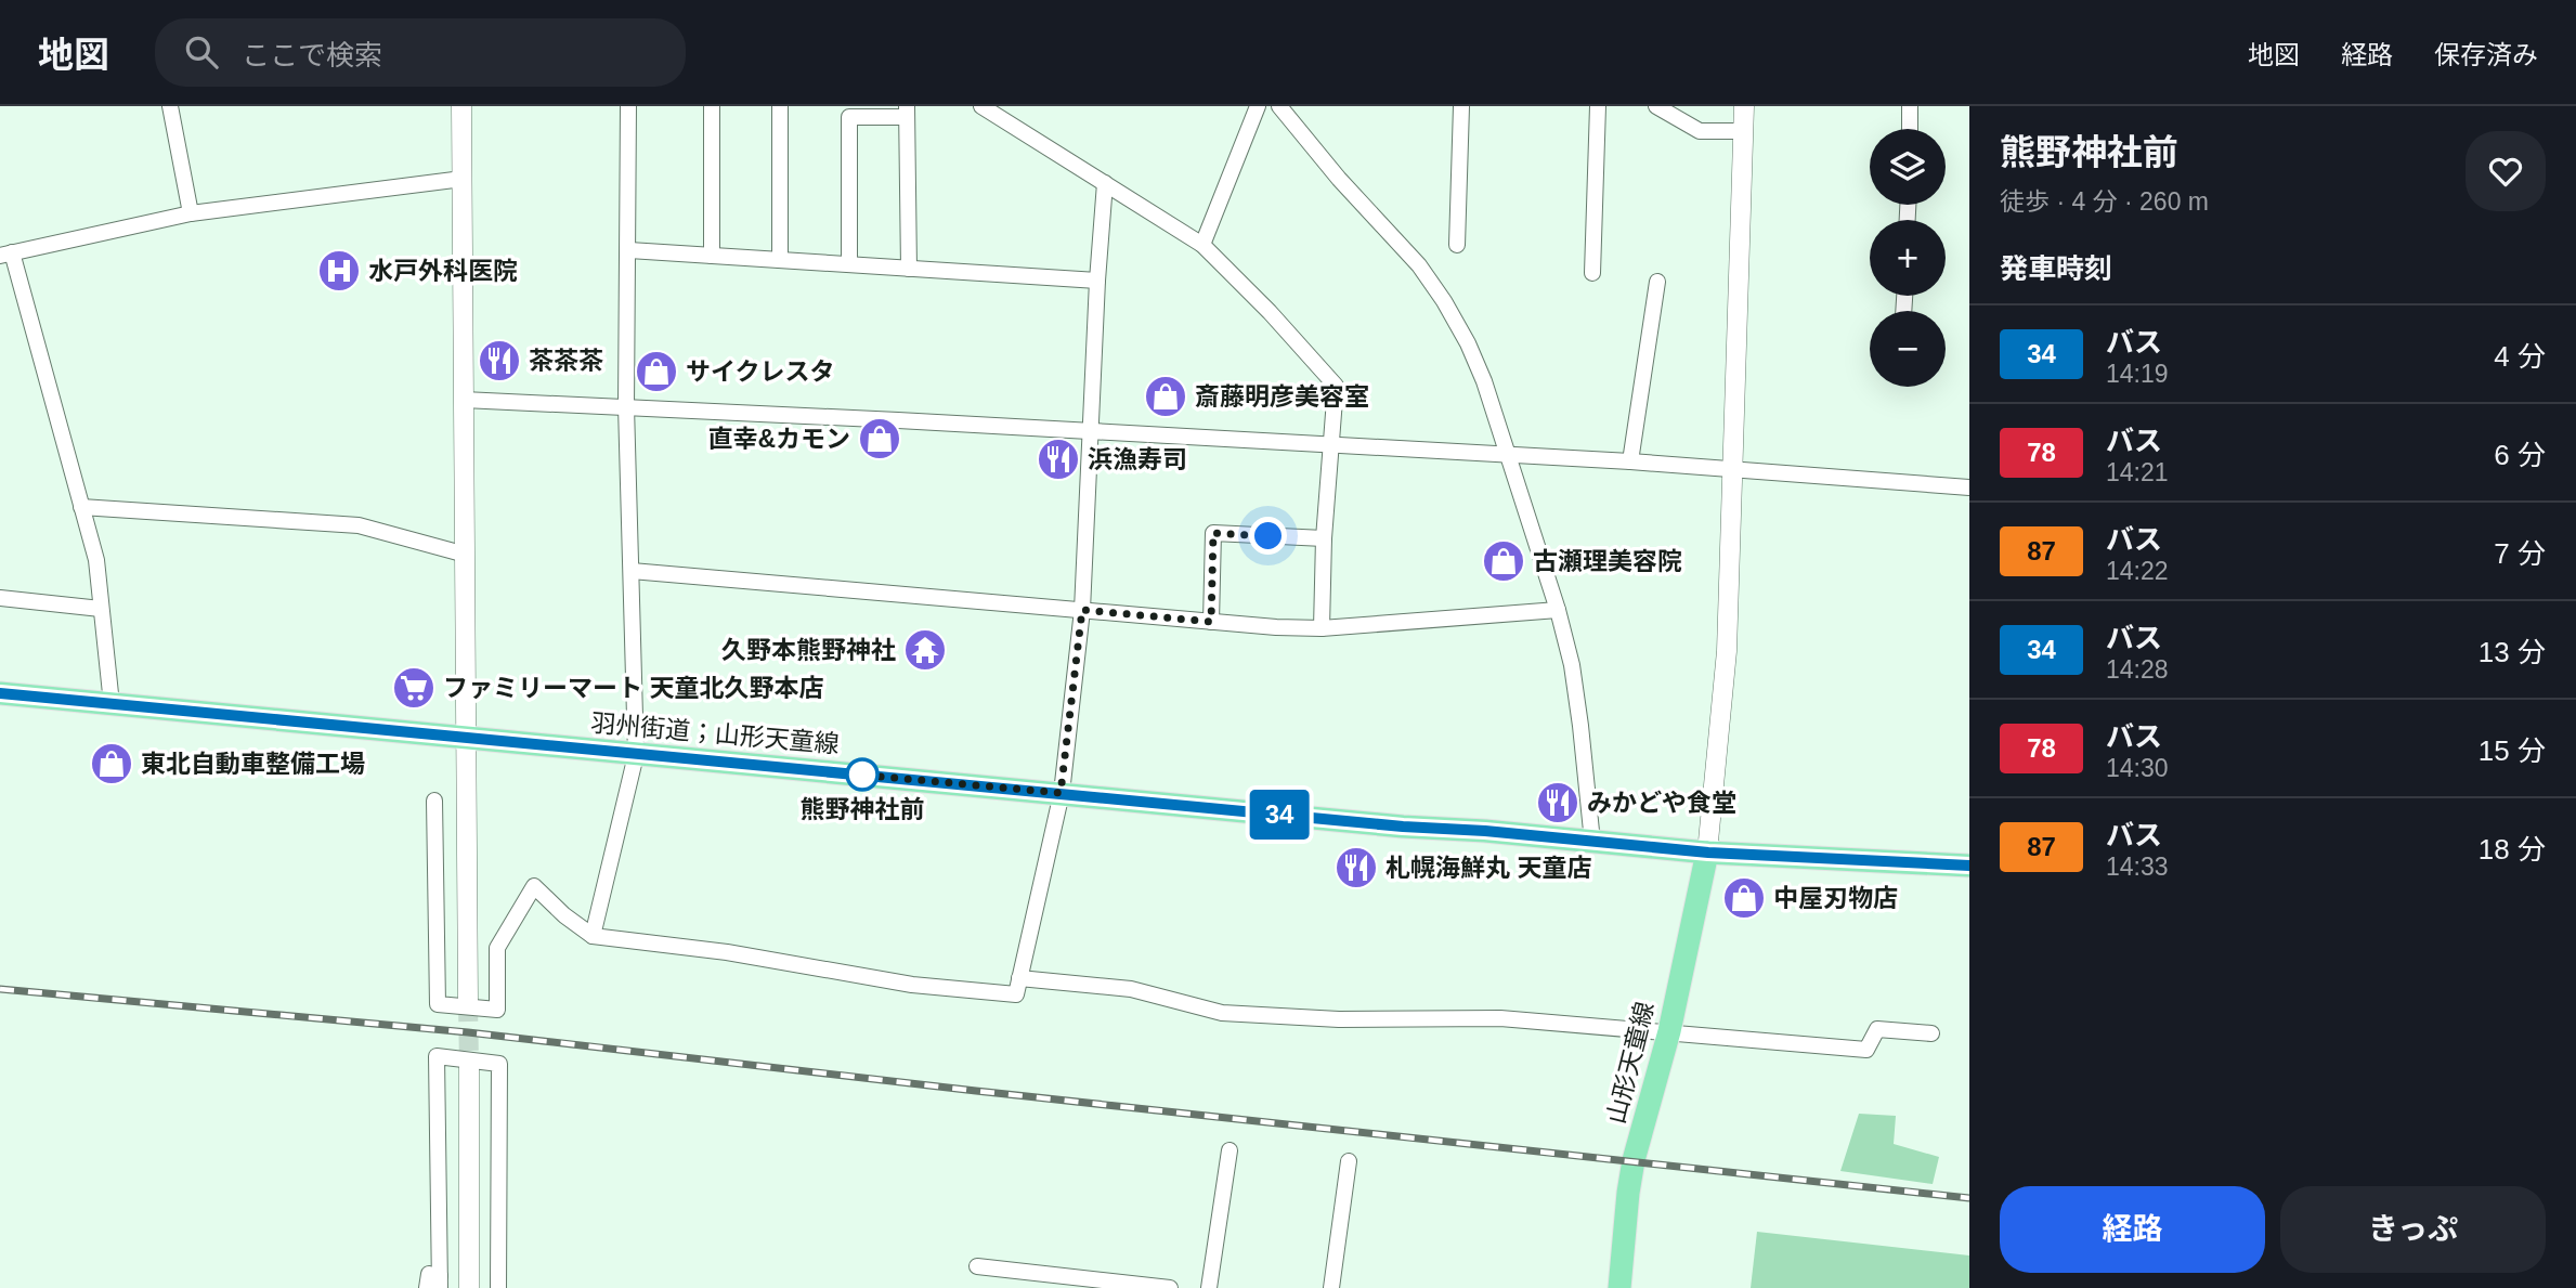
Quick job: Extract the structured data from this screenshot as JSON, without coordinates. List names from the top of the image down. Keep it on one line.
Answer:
{"streets":{"main road":["羽州街道；山形天童線","山形天童線"]},"crossings":[["羽州街道；山形天童線","山形天童線"]],"places":{"hospital":["水戸外科医院"],"restaurant":["茶茶茶","浜漁寿司","みかどや食堂","札幌海鮮丸 天童店"],"shop":["サイクレスタ","斎藤明彦美容室","直幸&カモン","古瀬理美容院","東北自動車整備工場","中屋刃物店"],"temple":["久野本熊野神社"],"supermarket":["ファミリーマート 天童北久野本店"],"other":["熊野神社前"]},"lines":["bus line 34"],"page":{"header":"地図","search":"ここで検索","nav":["地図","経路","保存済み"],"on_map":"34","heading":[["熊野神社前","徒歩 · 4 分 · 260 m"],"発車時刻"],"map_buttons":["+","−"],"list":[{"mark":"34","name":"バス","note":"14:19","value":"4 分"},{"mark":"78","name":"バス","note":"14:21","value":"6 分"},{"mark":"87","name":"バス","note":"14:22","value":"7 分"},{"mark":"34","name":"バス","note":"14:28","value":"13 分"},{"mark":"78","name":"バス","note":"14:30","value":"15 分"},{"mark":"87","name":"バス","note":"14:33","value":"18 分"}],"buttons":["経路","きっぷ"]}}
